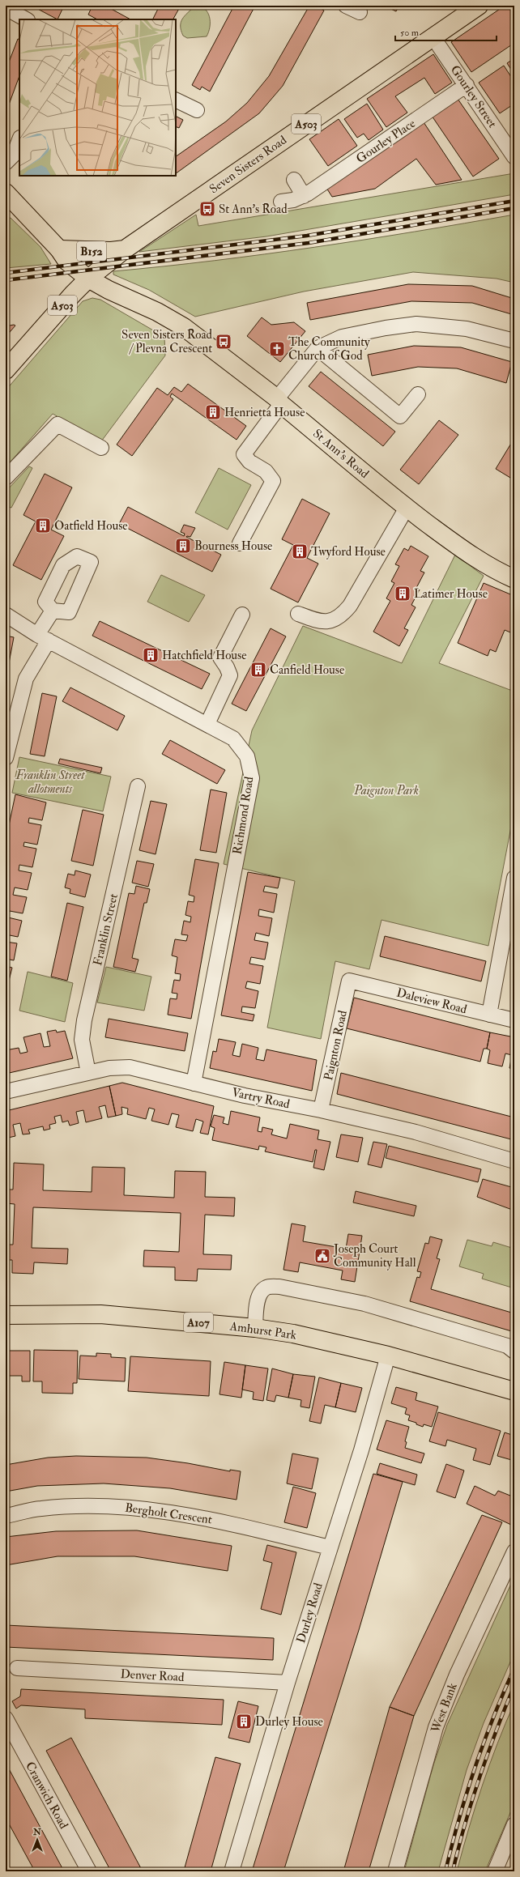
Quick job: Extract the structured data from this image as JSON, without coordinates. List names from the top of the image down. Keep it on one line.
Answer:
{"streets":{"main road":["A503","Seven Sisters Road","B152","St Ann's Road","A107","Amhurst Park"],"street":["Gourley Street","Gourley Place","Richmond Road","Franklin Street","Daleview Road","Paignton Road","Vartry Road","Bergholt Crescent","Durley Road","Denver Road","West Bank","Cranwich Road"]},"crossings":[["Gourley Street","Gourley Place"],["Gourley Street","Seven Sisters Road"],["Seven Sisters Road","B152"],["Seven Sisters Road","St Ann's Road"],["B152","St Ann's Road"],["Richmond Road","Vartry Road"],["Franklin Street","Vartry Road"],["Daleview Road","Paignton Road"],["Paignton Road","Vartry Road"],["Amhurst Park","Durley Road"],["Bergholt Crescent","Durley Road"],["Durley Road","Denver Road"]],"parks":["Franklin Street allotments","Paignton Park"],"places":{"bus stop":["St Ann's Road","Seven Sisters Road / Plevna Crescent"],"church":["The Community Church of God"],"building":["Henrietta House","Oatfield House","Bourness House","Twyford House","Latimer House","Hatchfield House","Canfield House","Durley House"],"public building":["Joseph Court Community Hall"]},"scale_bar":"50 m","north":"top"}
